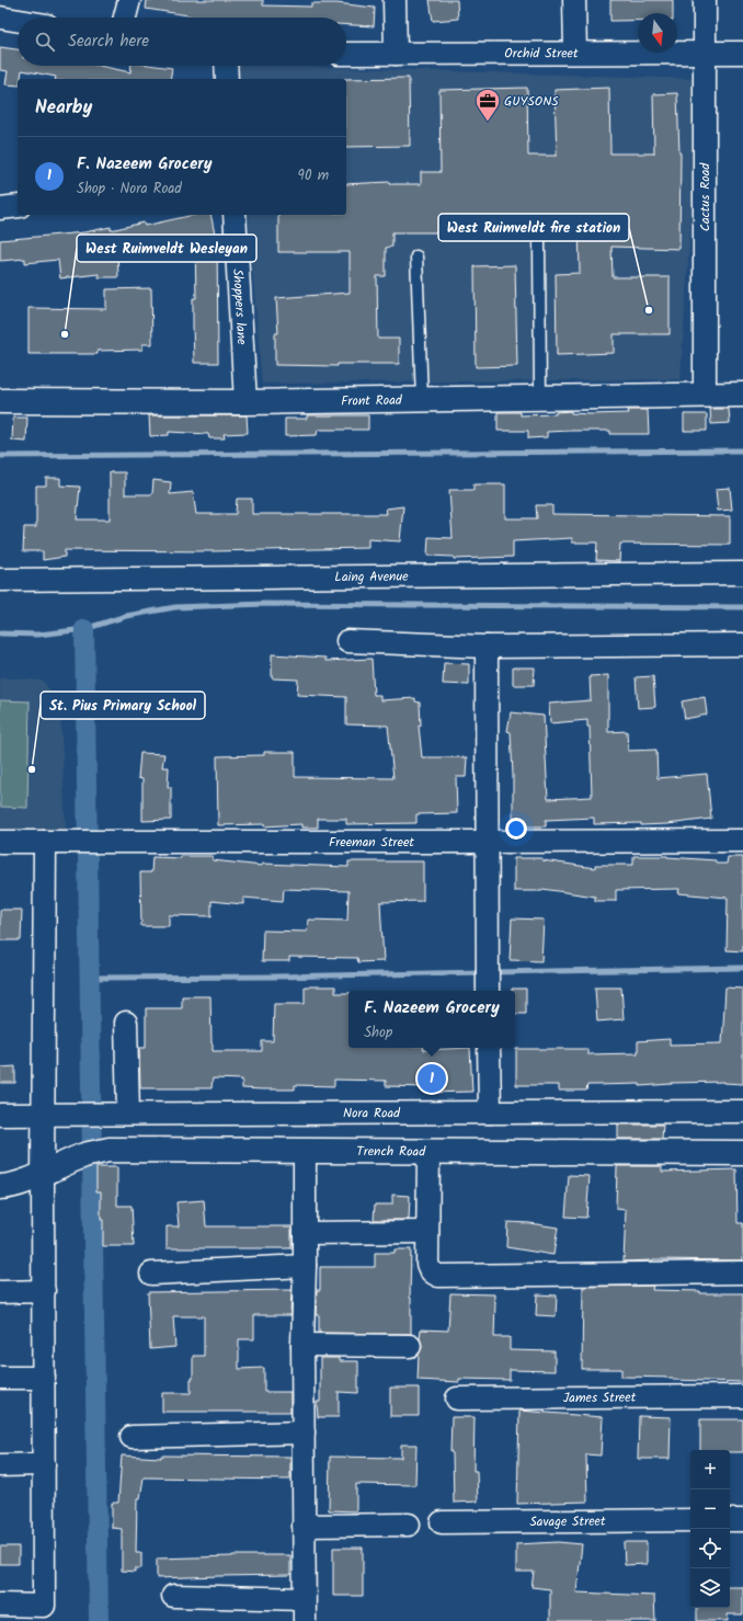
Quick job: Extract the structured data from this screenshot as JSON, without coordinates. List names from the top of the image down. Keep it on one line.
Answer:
{"streets":{"street":["Orchid Street","Cactus Road","Shoppers lane","Front Road","Laing Avenue","Freeman Street","Nora Road","Trench Road","James Street","Savage Street"]},"crossings":[["Orchid Street","Cactus Road"],["Cactus Road","Front Road"],["Shoppers lane","Front Road"]],"places":{"office":["GUYSONS"],"other":["West Ruimveldt fire station","West Ruimveldt Wesleyan","St. Pius Primary School"]},"north":"bottom","page":{"search":"Search here","heading":"Nearby","list":[{"mark":"1","name":"F. Nazeem Grocery","note":"Shop · Nora Road","value":"90 m"}],"popup":["F. Nazeem Grocery","Shop"],"pins":"1","map_buttons":["+","−"]}}
